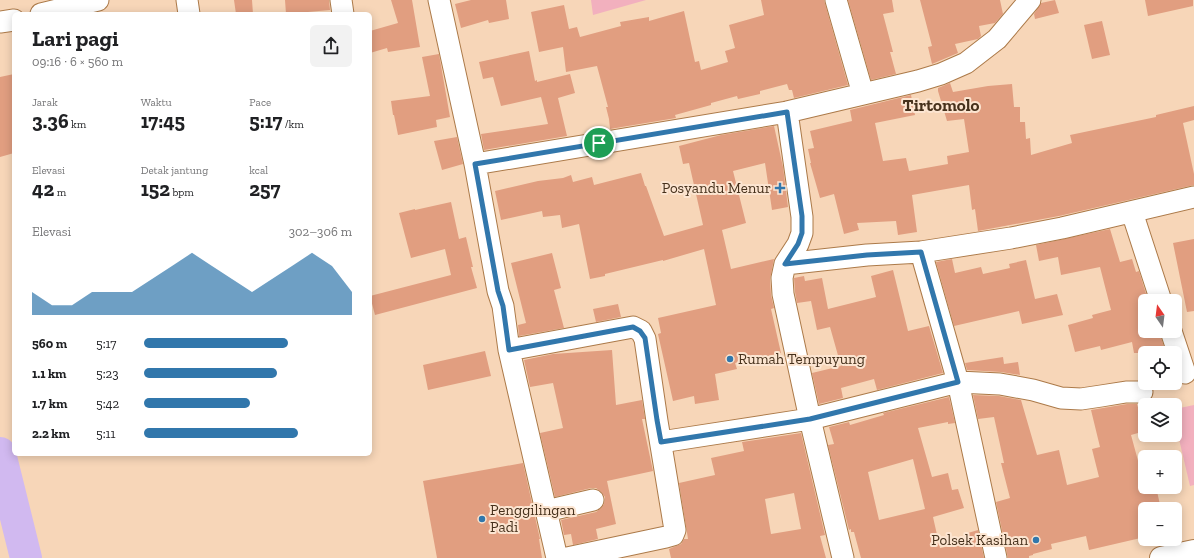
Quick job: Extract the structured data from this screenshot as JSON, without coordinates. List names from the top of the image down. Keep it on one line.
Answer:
{"districts":["Tirtomolo"],"places":{"health":["Posyandu Menur"],"other":["Rumah Tempuyung","Penggilingan Padi","Polsek Kasihan"]},"north":"top","page":{"heading":["Lari pagi","09:16 · 6 × 560 m"],"stats":[["Jarak","3.36 km"],["Waktu","17:45"],["Pace","5:17 /km"],["Elevasi","42 m"],["Detak jantung","152 bpm"],["kcal","257"]],"chart":["Elevasi","302–306 m"],"map_buttons":["+","−"],"list":[{"name":"560 m","note":"5:17"},{"name":"1.1 km","note":"5:23"},{"name":"1.7 km","note":"5:42"},{"name":"2.2 km","note":"5:11"}]}}
